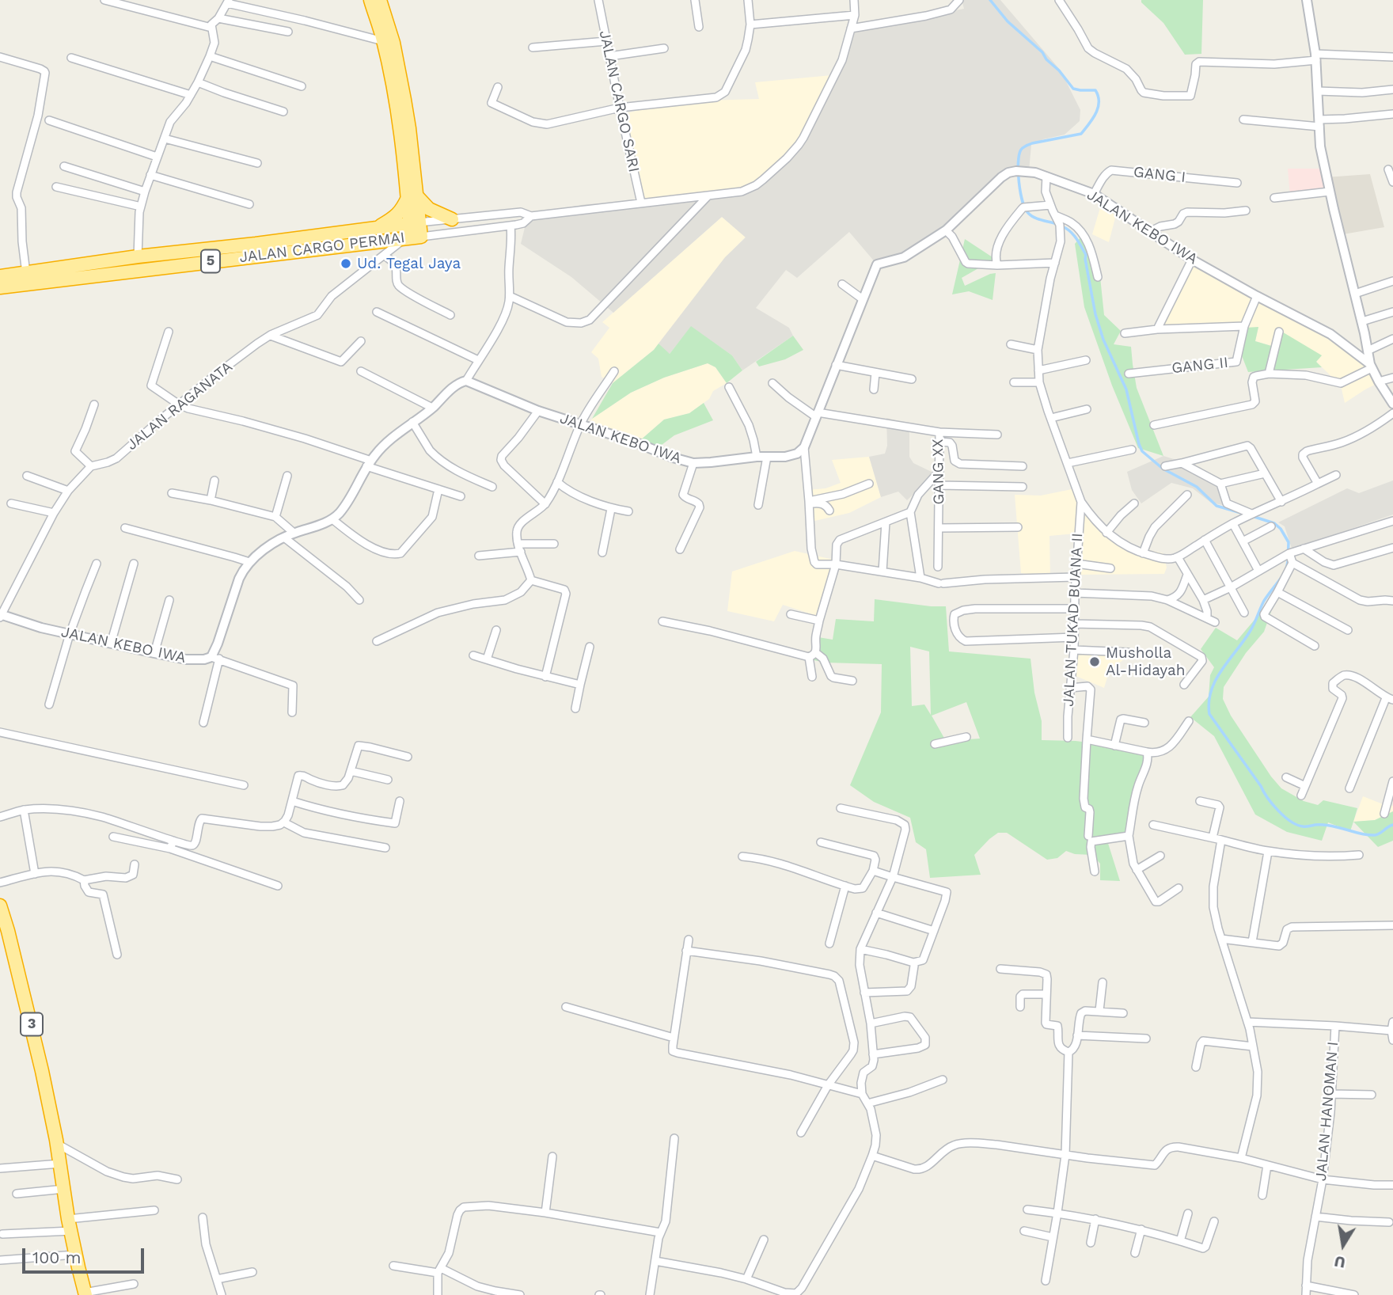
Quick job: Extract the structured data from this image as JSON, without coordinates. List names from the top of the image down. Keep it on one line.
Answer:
{"streets":{"highway":["JALAN CARGO PERMAI","5","3"],"street":["JALAN CARGO SARI","GANG I","JALAN KEBO IWA","GANG II","JALAN RAGANATA","GANG XX","JALAN TUKAD BUANA II","JALAN HANOMAN I"]},"crossings":[["JALAN CARGO SARI","JALAN CARGO PERMAI"],["GANG I","JALAN KEBO IWA"],["JALAN KEBO IWA","GANG II"],["JALAN KEBO IWA","JALAN RAGANATA"],["JALAN KEBO IWA","GANG XX"],["JALAN CARGO PERMAI","JALAN RAGANATA"]],"places":["Ud. Tegal Jaya","Musholla Al-Hidayah"],"scale_bar":"100 m","north":"bottom"}
